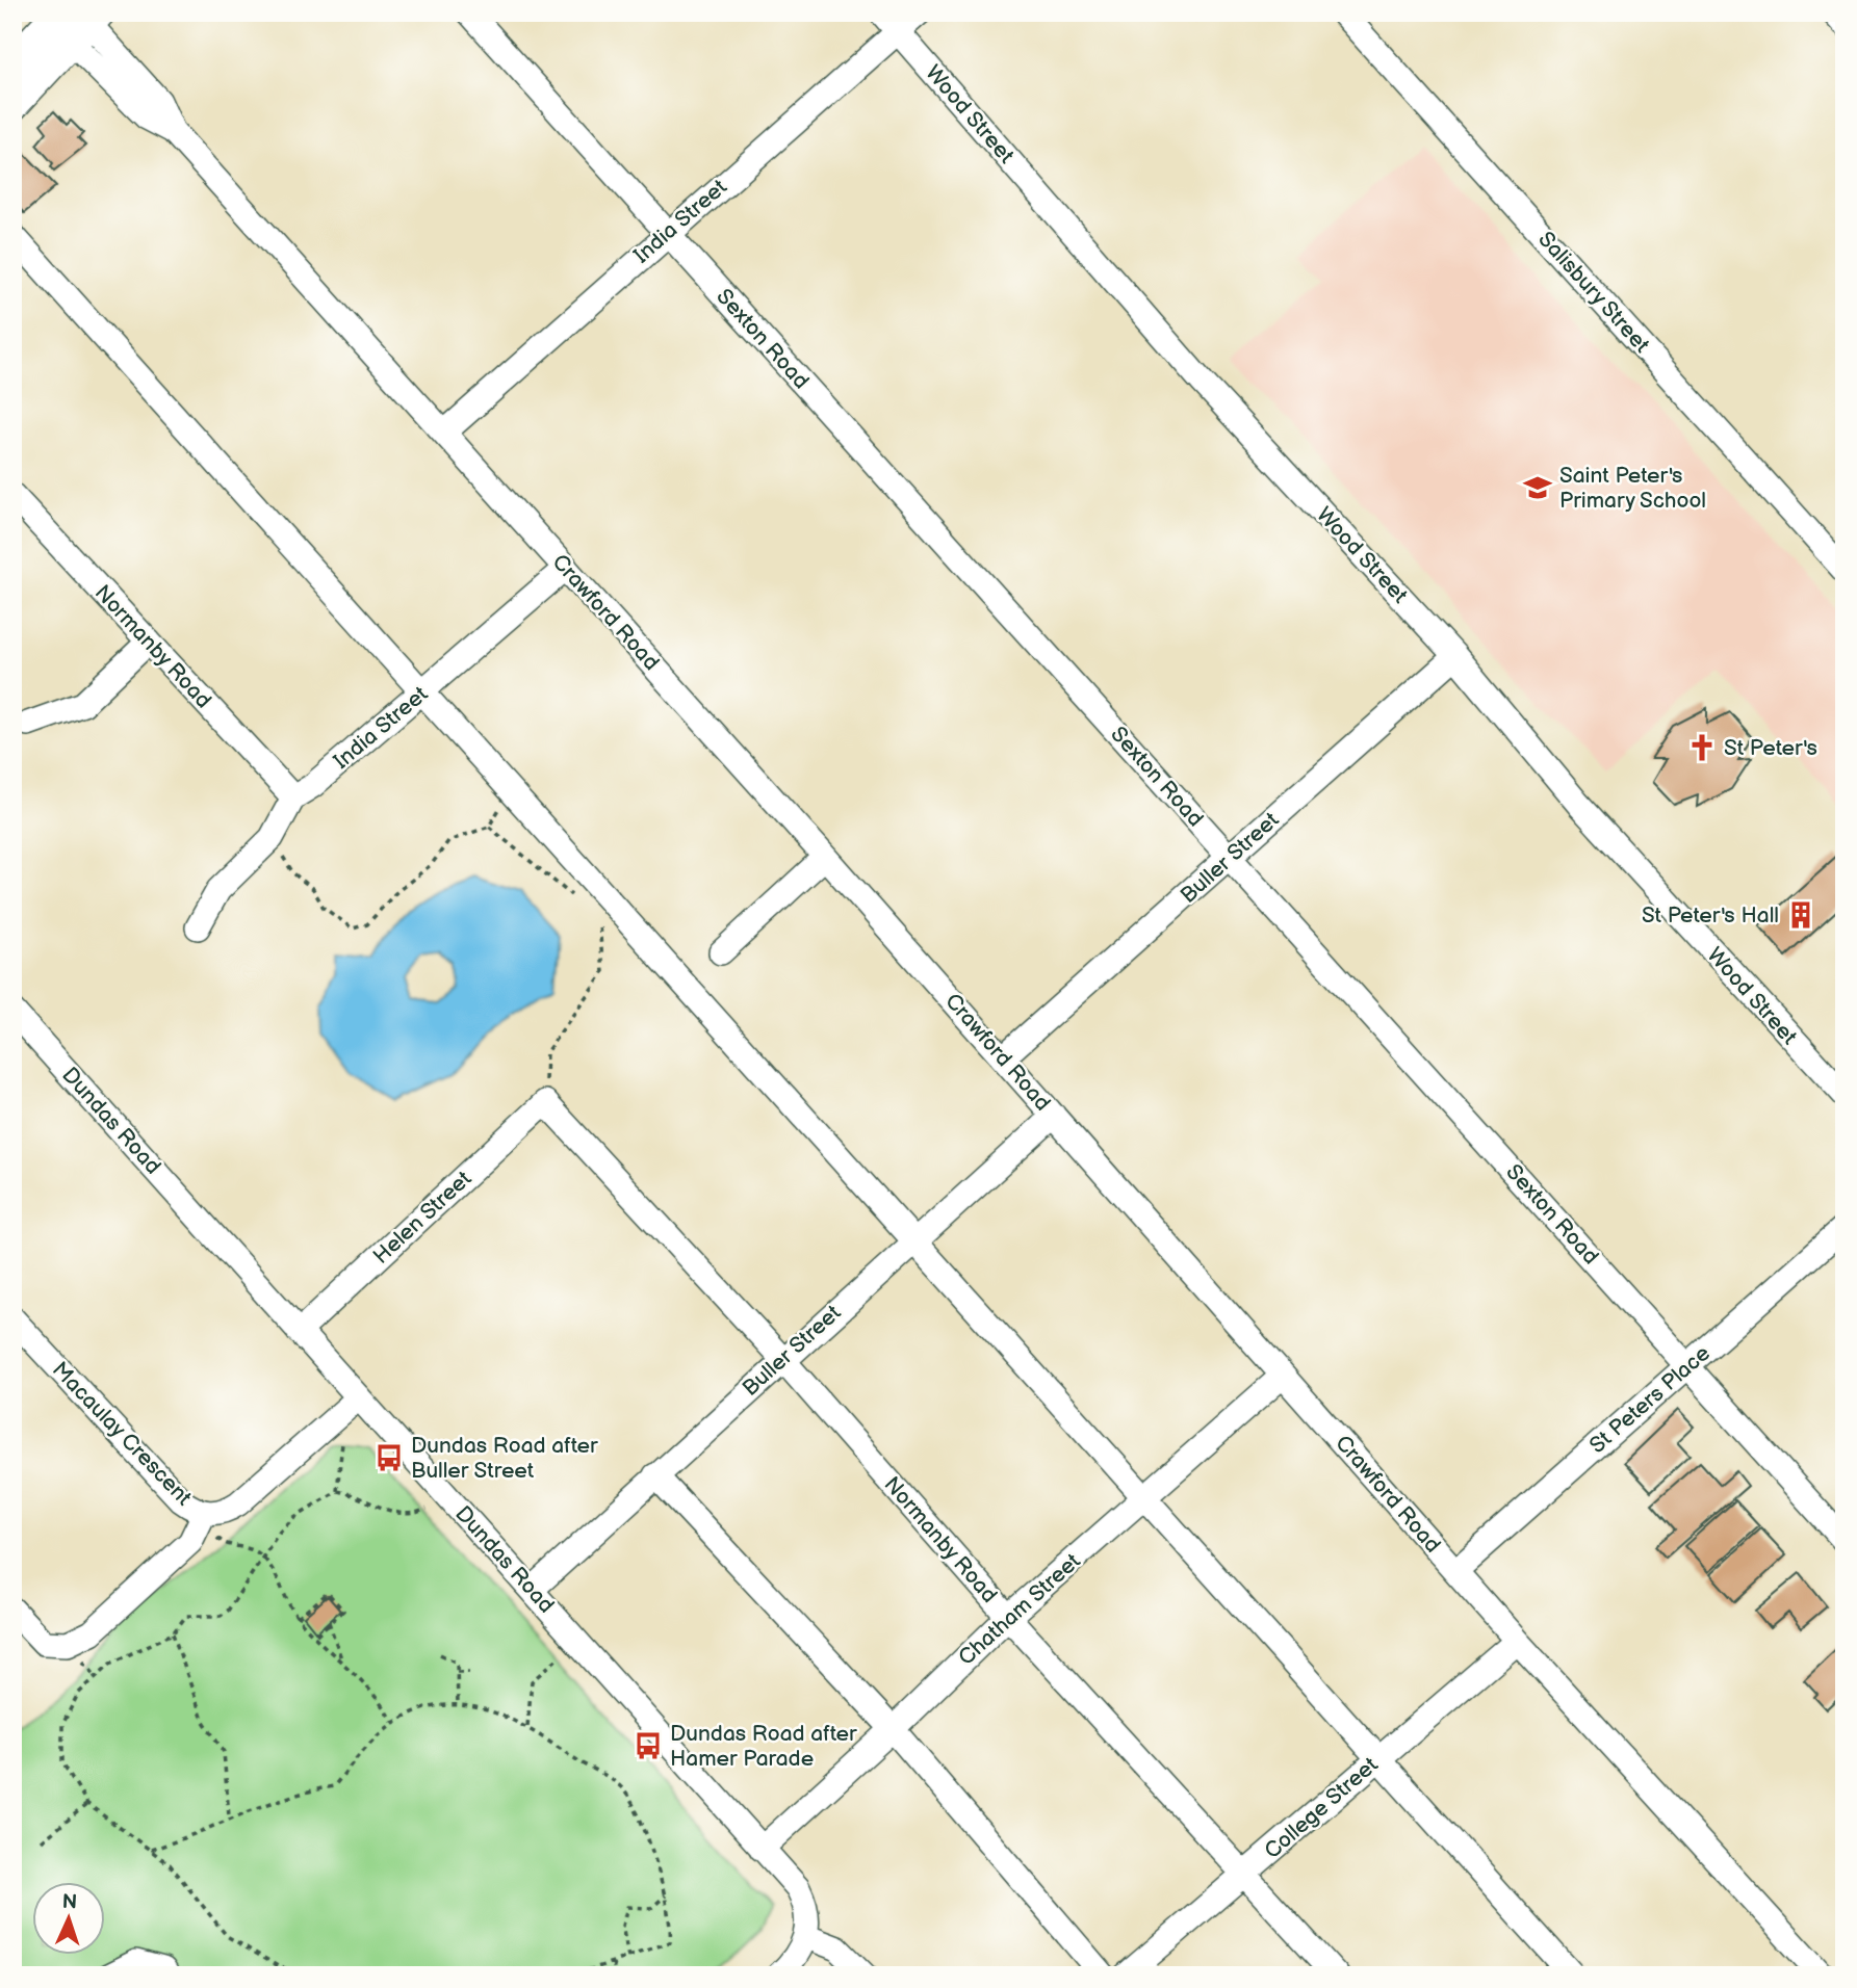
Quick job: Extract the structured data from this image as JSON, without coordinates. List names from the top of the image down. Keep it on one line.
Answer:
{"streets":{"street":["Wood Street","India Street","Salisbury Street","Sexton Road","Crawford Road","Normanby Road","Buller Street","Dundas Road","Helen Street","St Peters Place","Macaulay Crescent","Chatham Street","College Street"]},"crossings":[["Wood Street","India Street"],["Wood Street","Buller Street"],["India Street","Sexton Road"],["India Street","Crawford Road"],["India Street","Normanby Road"],["Sexton Road","Buller Street"],["Sexton Road","St Peters Place"],["Crawford Road","Buller Street"],["Crawford Road","St Peters Place"],["Crawford Road","Chatham Street"],["Crawford Road","College Street"],["Normanby Road","Buller Street"],["Normanby Road","Helen Street"],["Normanby Road","Chatham Street"],["Normanby Road","College Street"],["Buller Street","Dundas Road"],["Dundas Road","Helen Street"],["Dundas Road","Macaulay Crescent"],["Dundas Road","Chatham Street"]],"places":{"school or university":["Saint Peter's Primary School"],"church":["St Peter's"],"building":["St Peter's Hall"],"bus stop":["Dundas Road after Buller Street","Dundas Road after Hamer Parade"]},"north":"top"}
